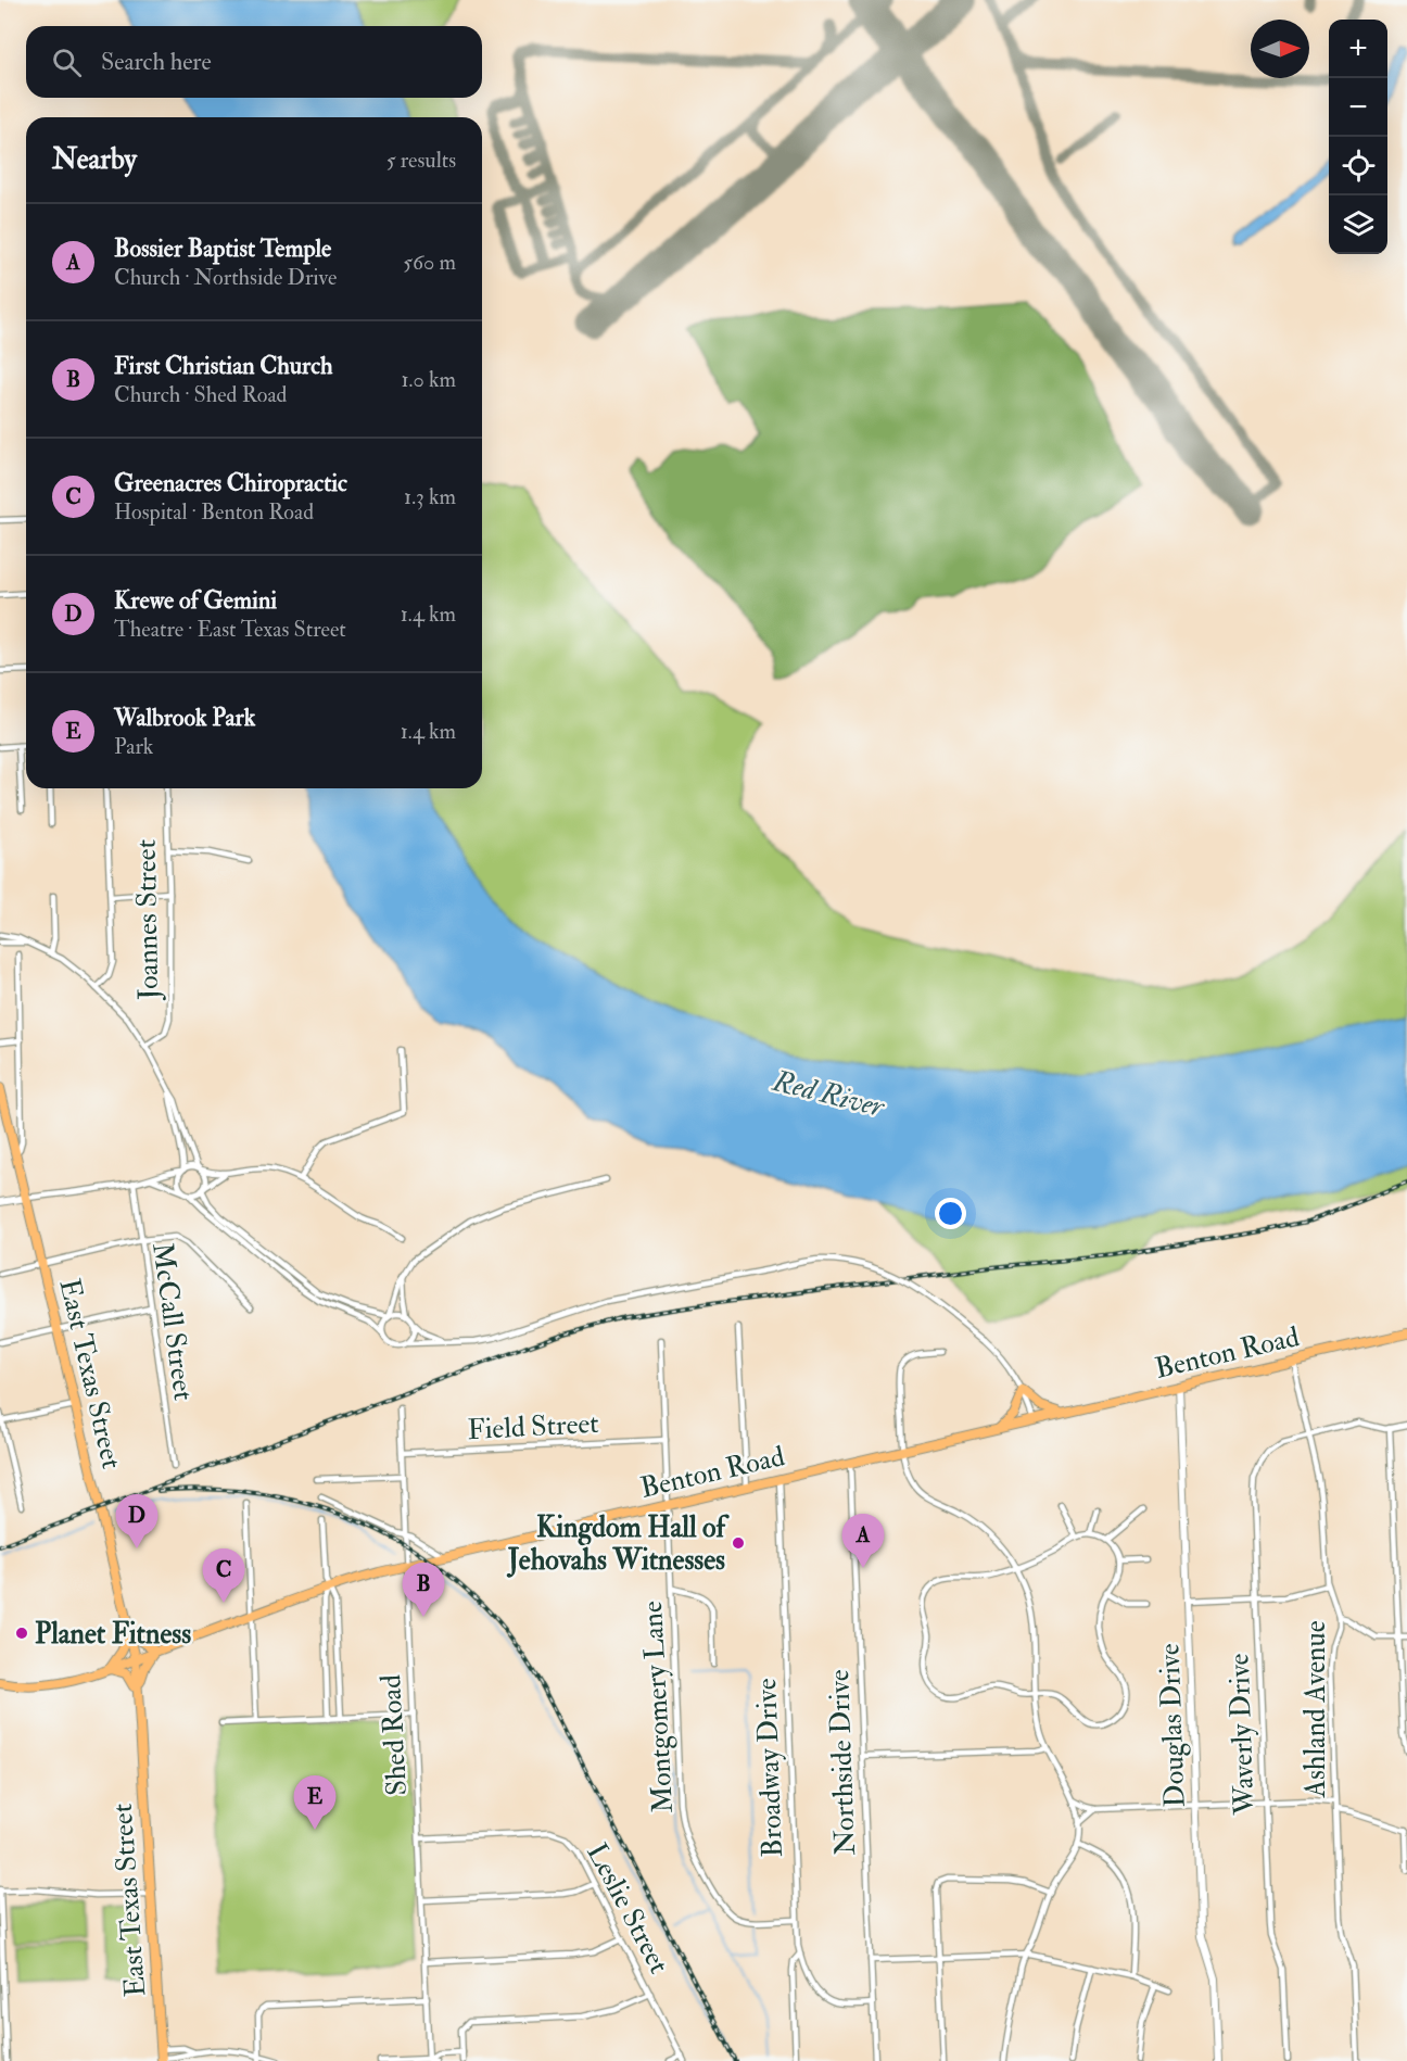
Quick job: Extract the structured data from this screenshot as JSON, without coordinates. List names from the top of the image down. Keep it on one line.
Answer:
{"streets":{"main road":["Benton Road","East Texas Street"],"street":["Joannes Street","McCall Street","Field Street","Montgomery Lane","Ashland Avenue","Douglas Drive","Waverly Drive","Shed Road","Northside Drive","Broadway Drive","Leslie Street"]},"crossings":[["Benton Road","East Texas Street"],["Benton Road","Montgomery Lane"],["Benton Road","Ashland Avenue"],["Benton Road","Douglas Drive"],["Benton Road","Shed Road"],["Benton Road","Northside Drive"],["Benton Road","Broadway Drive"],["Field Street","Montgomery Lane"],["Field Street","Shed Road"],["Montgomery Lane","Broadway Drive"],["Ashland Avenue","Waverly Drive"],["Shed Road","Leslie Street"],["Northside Drive","Broadway Drive"]],"water":["Red River"],"places":["Kingdom Hall of Jehovahs Witnesses","Planet Fitness"],"north":"right","page":{"map_buttons":["+","−"],"search":"Search here","heading":["Nearby","5 results"],"list":[{"mark":"A","name":"Bossier Baptist Temple","note":"Church · Northside Drive","value":"560 m"},{"mark":"B","name":"First Christian Church","note":"Church · Shed Road","value":"1.0 km"},{"mark":"C","name":"Greenacres Chiropractic","note":"Hospital · Benton Road","value":"1.3 km"},{"mark":"D","name":"Krewe of Gemini","note":"Theatre · East Texas Street","value":"1.4 km"},{"mark":"E","name":"Walbrook Park","note":"Park","value":"1.4 km"}],"pins":["D","A","C","B","E"]}}
